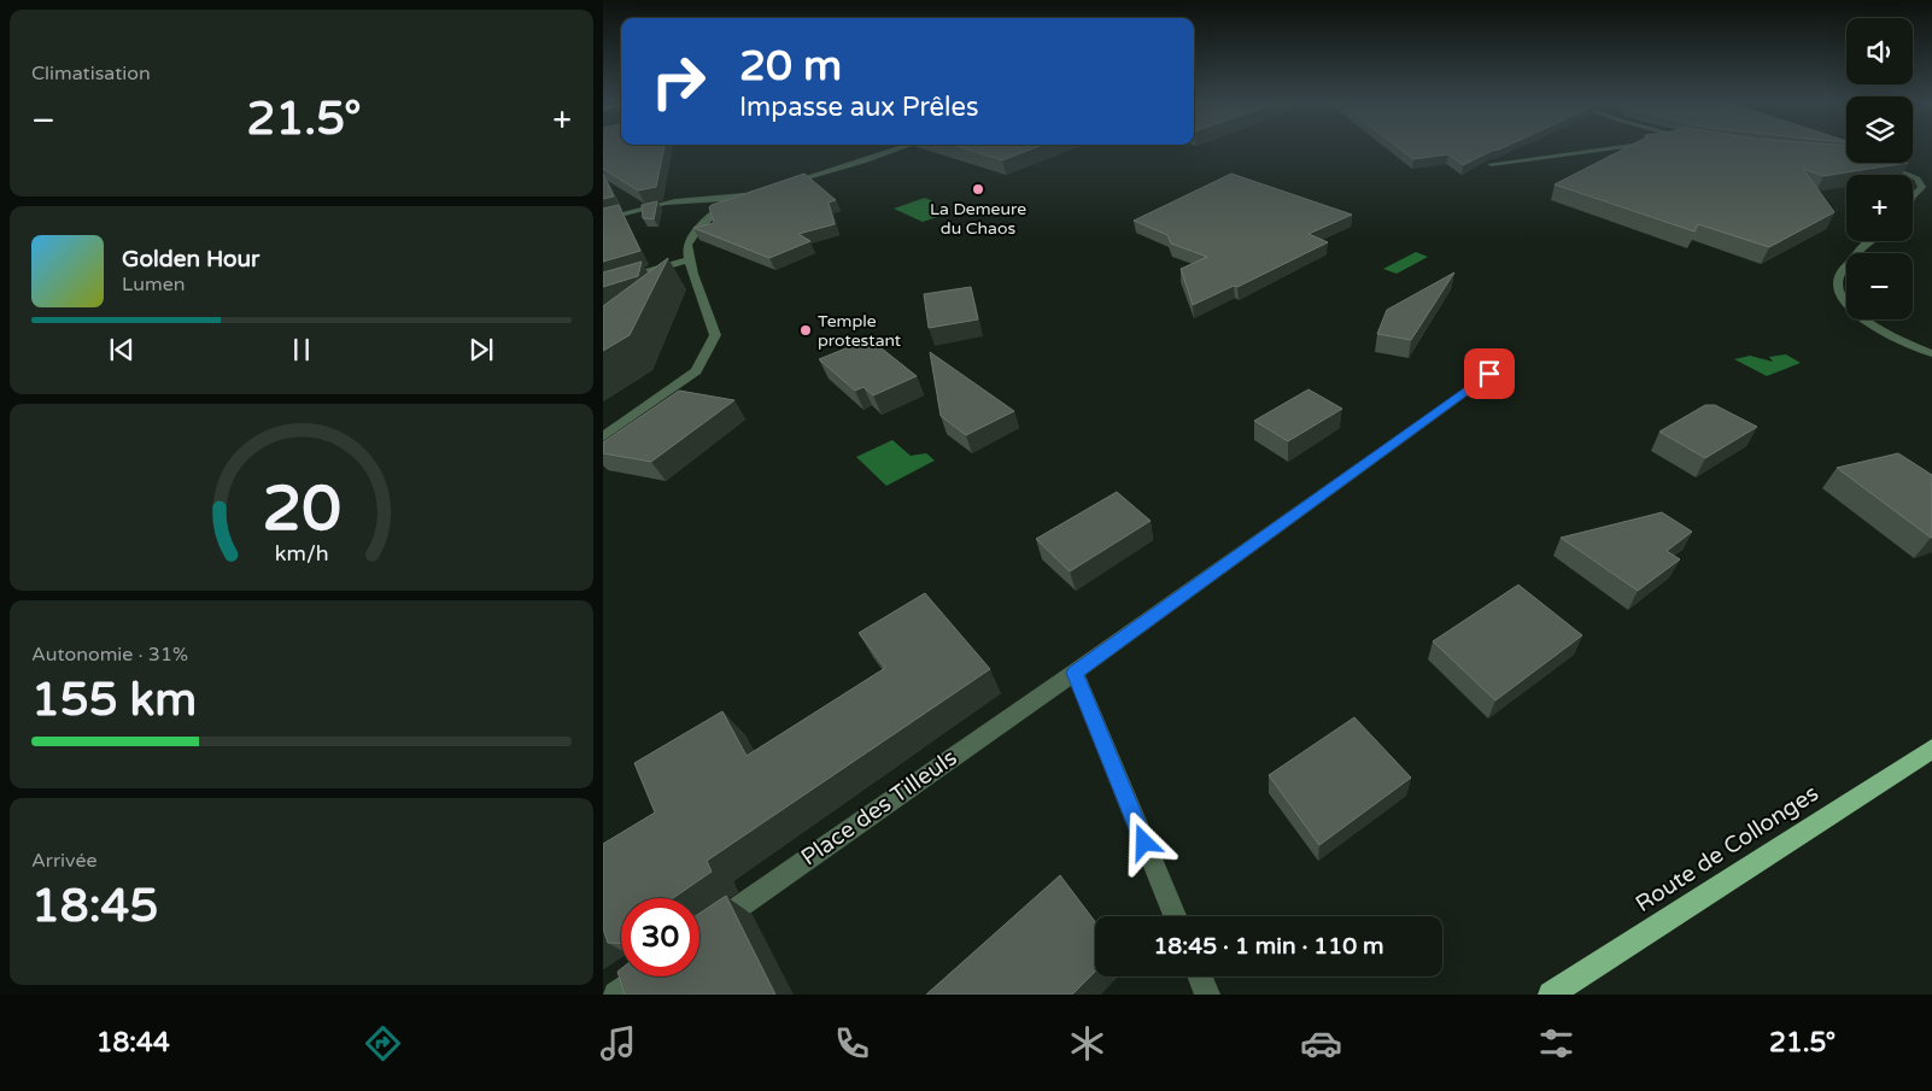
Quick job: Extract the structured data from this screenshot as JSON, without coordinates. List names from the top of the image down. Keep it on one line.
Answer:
{"streets":{"main road":["Route de Collonges"],"street":["Place des Tilleuls"]},"places":["La Demeure du Chaos","Temple protestant"],"page":{"tile":["Climatisation",["Autonomie · 31%","155 km"],["Arrivée","18:45"]],"map_buttons":["+","−"],"turn":["20 m","Impasse aux Prêles"],"heat":["−","21.5°","+"],"song":["Golden Hour","Lumen"],"limit":"30","trip":"18:45 · 1 min · 110 m","tabs":["18:44","21.5°"],"gauge":["20","km/h"]}}
